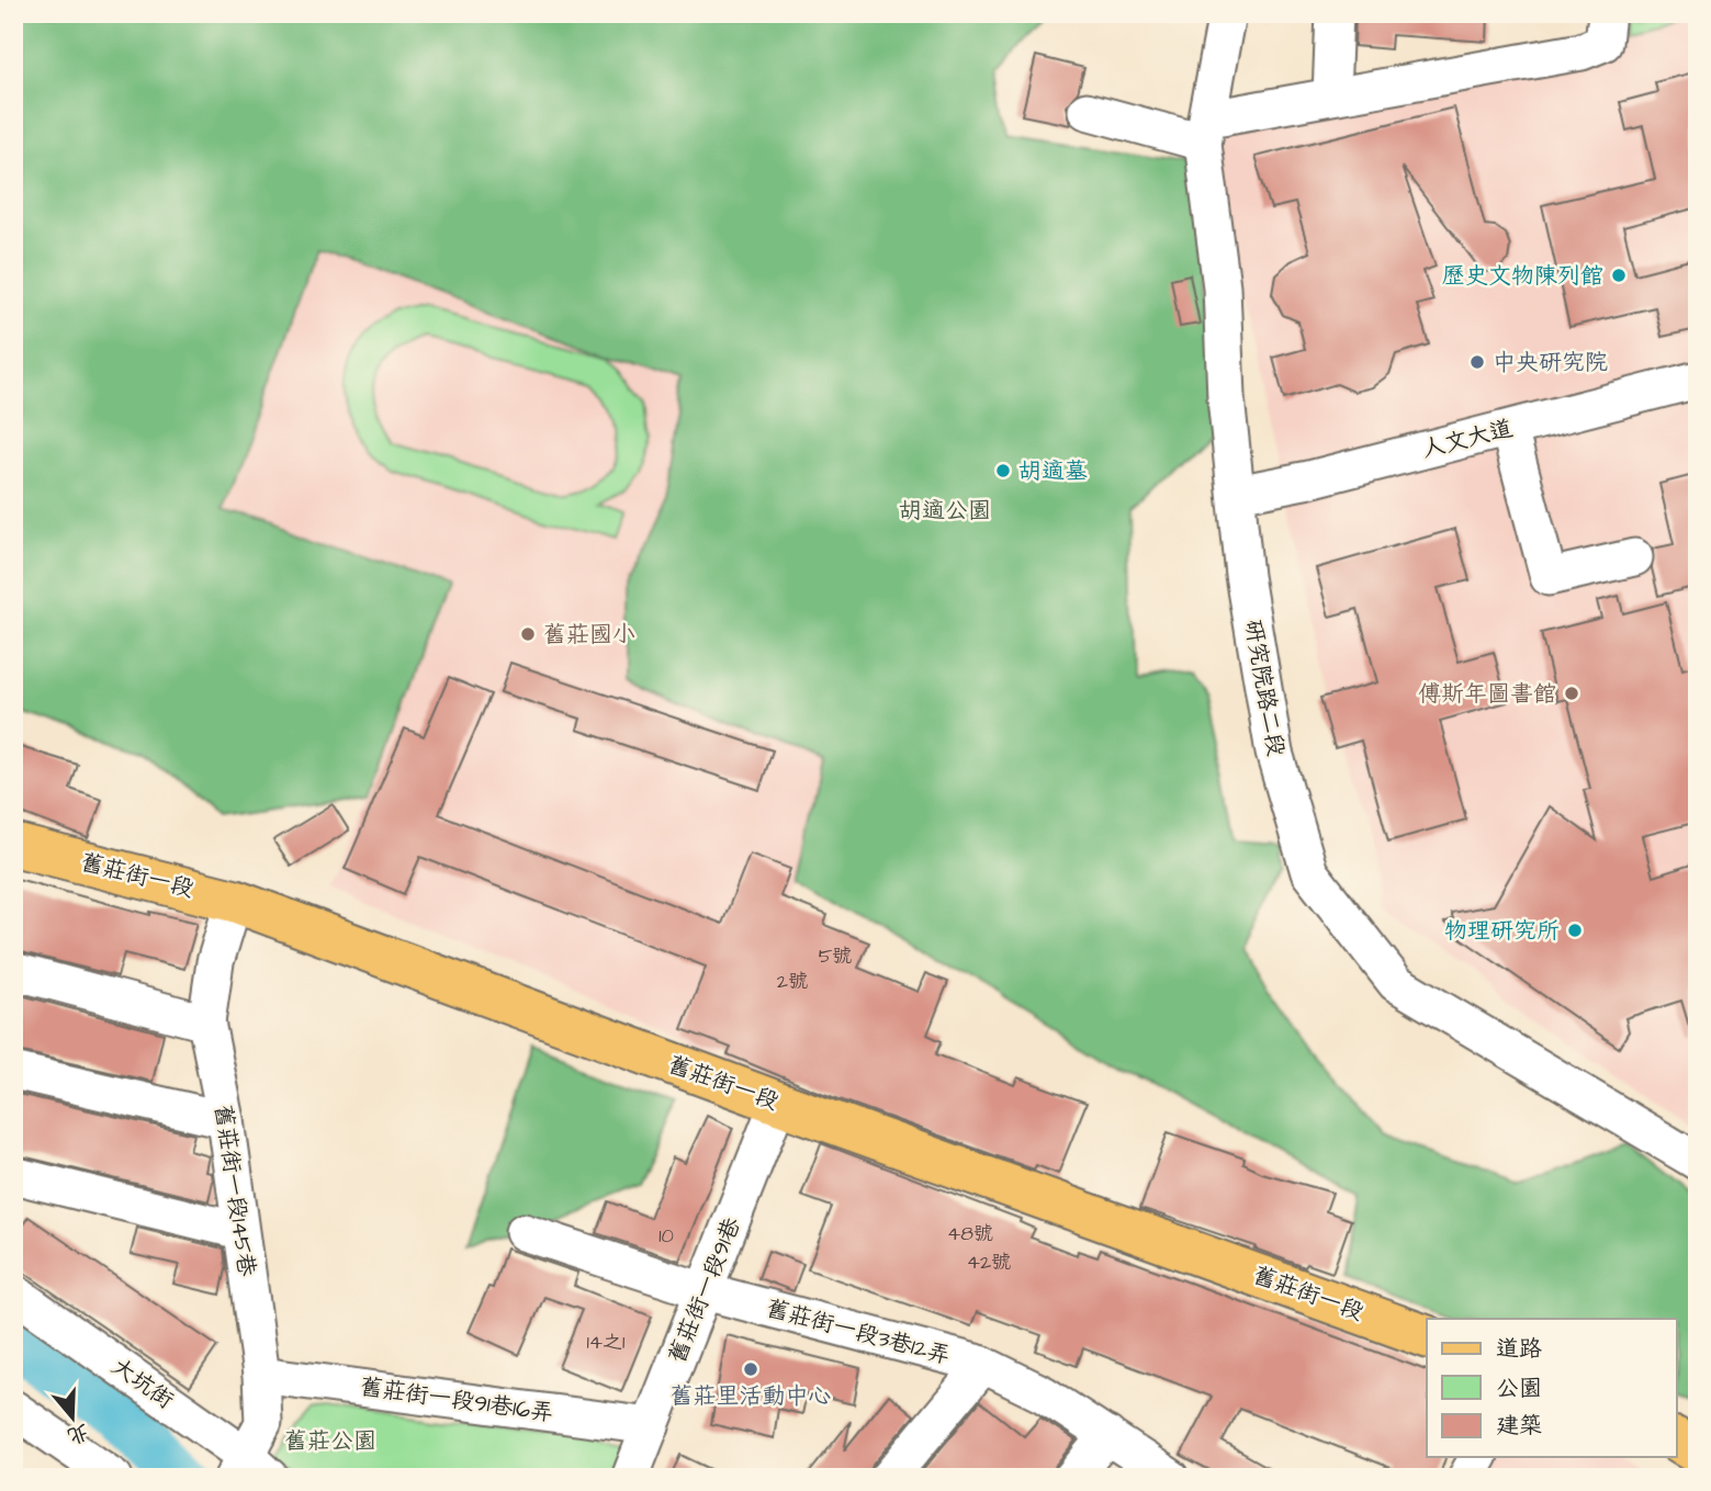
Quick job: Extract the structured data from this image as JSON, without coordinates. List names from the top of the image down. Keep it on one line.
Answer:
{"streets":{"main road":["舊莊街一段"],"street":["人文大道","研究院路二段","舊莊街一段145巷","舊莊街一段91巷","舊莊街一段3巷12弄","大坑街","舊莊街一段91巷16弄"]},"crossings":[["人文大道","研究院路二段"],["舊莊街一段","舊莊街一段145巷"],["舊莊街一段","舊莊街一段91巷"],["舊莊街一段145巷","大坑街"],["舊莊街一段145巷","舊莊街一段91巷16弄"],["舊莊街一段91巷","舊莊街一段3巷12弄"],["舊莊街一段91巷","舊莊街一段91巷16弄"]],"parks":["胡適公園","舊莊公園"],"places":["歷史文物陳列館","中央研究院","胡適墓","舊莊國小","傅斯年圖書館","物理研究所","舊莊里活動中心"],"house_numbers":["5號","2號","48號","10","42號","14之1"],"legend":["道路","公園","建築"],"north":"bottom"}
